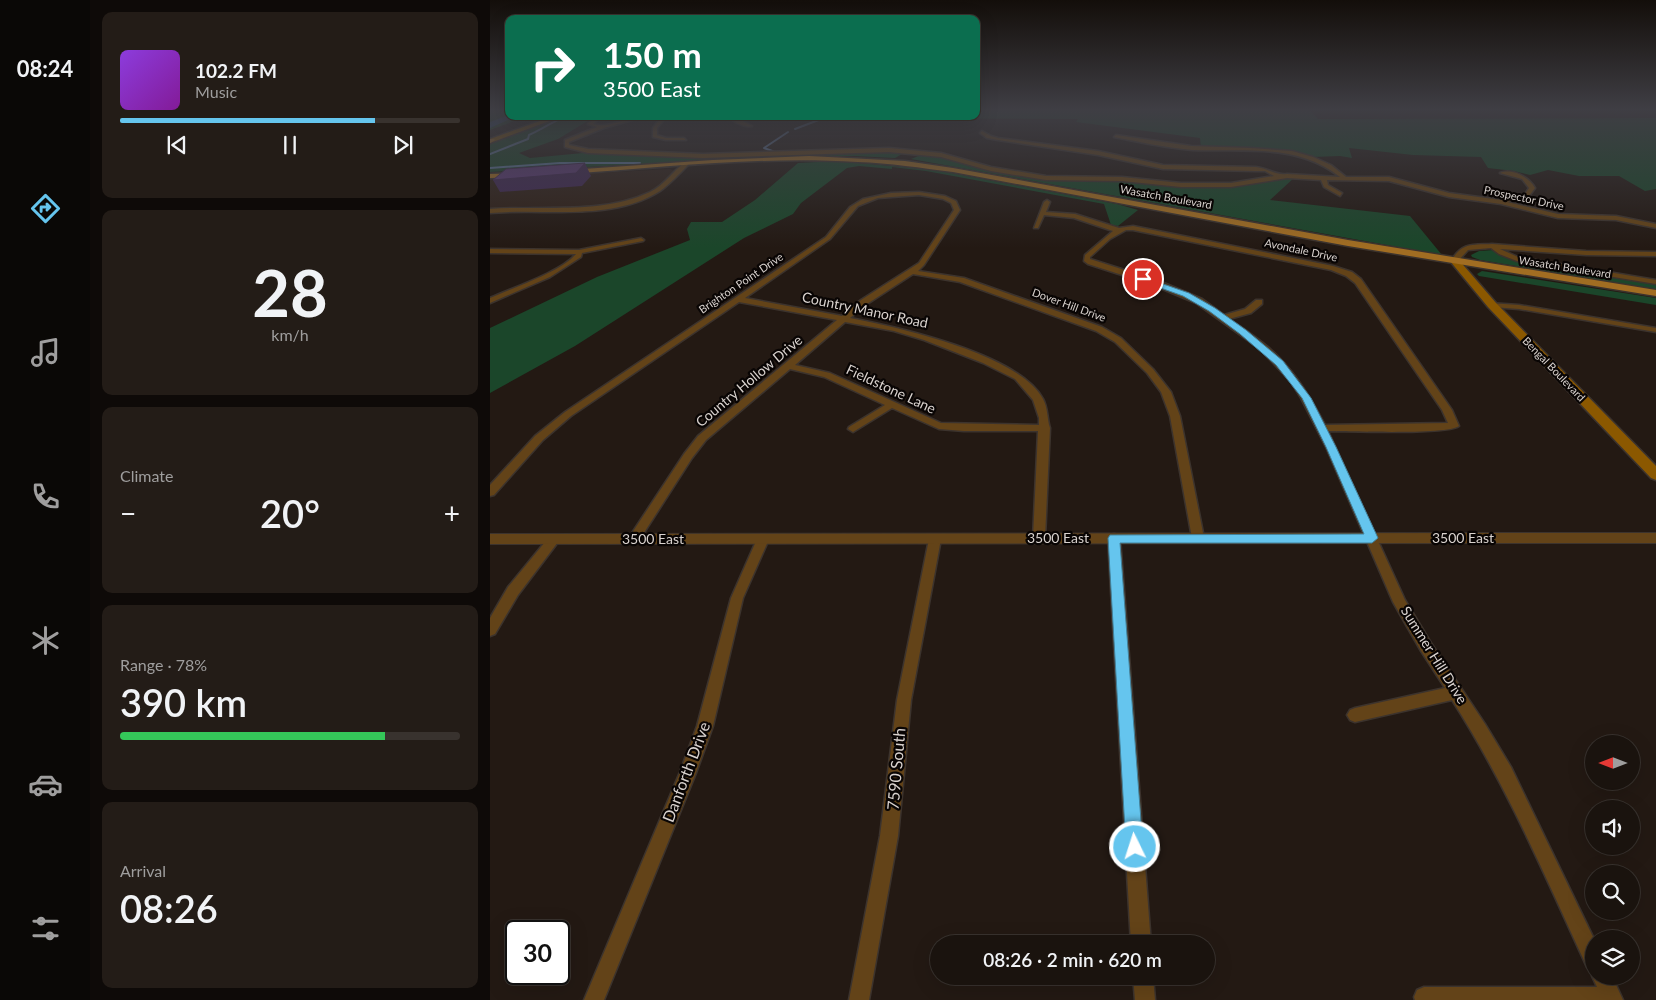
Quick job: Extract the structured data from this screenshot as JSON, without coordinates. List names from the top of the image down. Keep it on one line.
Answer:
{"streets":{"main road":["Wasatch Boulevard","Bengal Boulevard"],"street":["Prospector Drive","Avondale Drive","Brighton Point Drive","Dover Hill Drive","Country Manor Road","Country Hollow Drive","Fieldstone Lane","3500 East","Summer Hill Drive","7590 South","Danforth Drive"]},"crossings":[["Wasatch Boulevard","Bengal Boulevard"],["Avondale Drive","Summer Hill Drive"],["Brighton Point Drive","Dover Hill Drive"],["Brighton Point Drive","Country Manor Road"],["Brighton Point Drive","Country Hollow Drive"],["Dover Hill Drive","Country Hollow Drive"],["Dover Hill Drive","3500 East"],["Country Manor Road","Country Hollow Drive"],["Country Manor Road","Fieldstone Lane"],["Country Manor Road","3500 East"],["Country Hollow Drive","Fieldstone Lane"],["Country Hollow Drive","3500 East"],["3500 East","Summer Hill Drive"],["3500 East","7590 South"],["3500 East","Danforth Drive"]],"north":"left","page":{"tabs":"08:24","turn":["150 m","3500 East"],"song":["102.2 FM","Music"],"tile":[["28","km/h"],"Climate",["Range · 78%","390 km"],["Arrival","08:26"]],"heat":["−","20°","+"],"limit":"30","trip":"08:26 · 2 min · 620 m"}}
